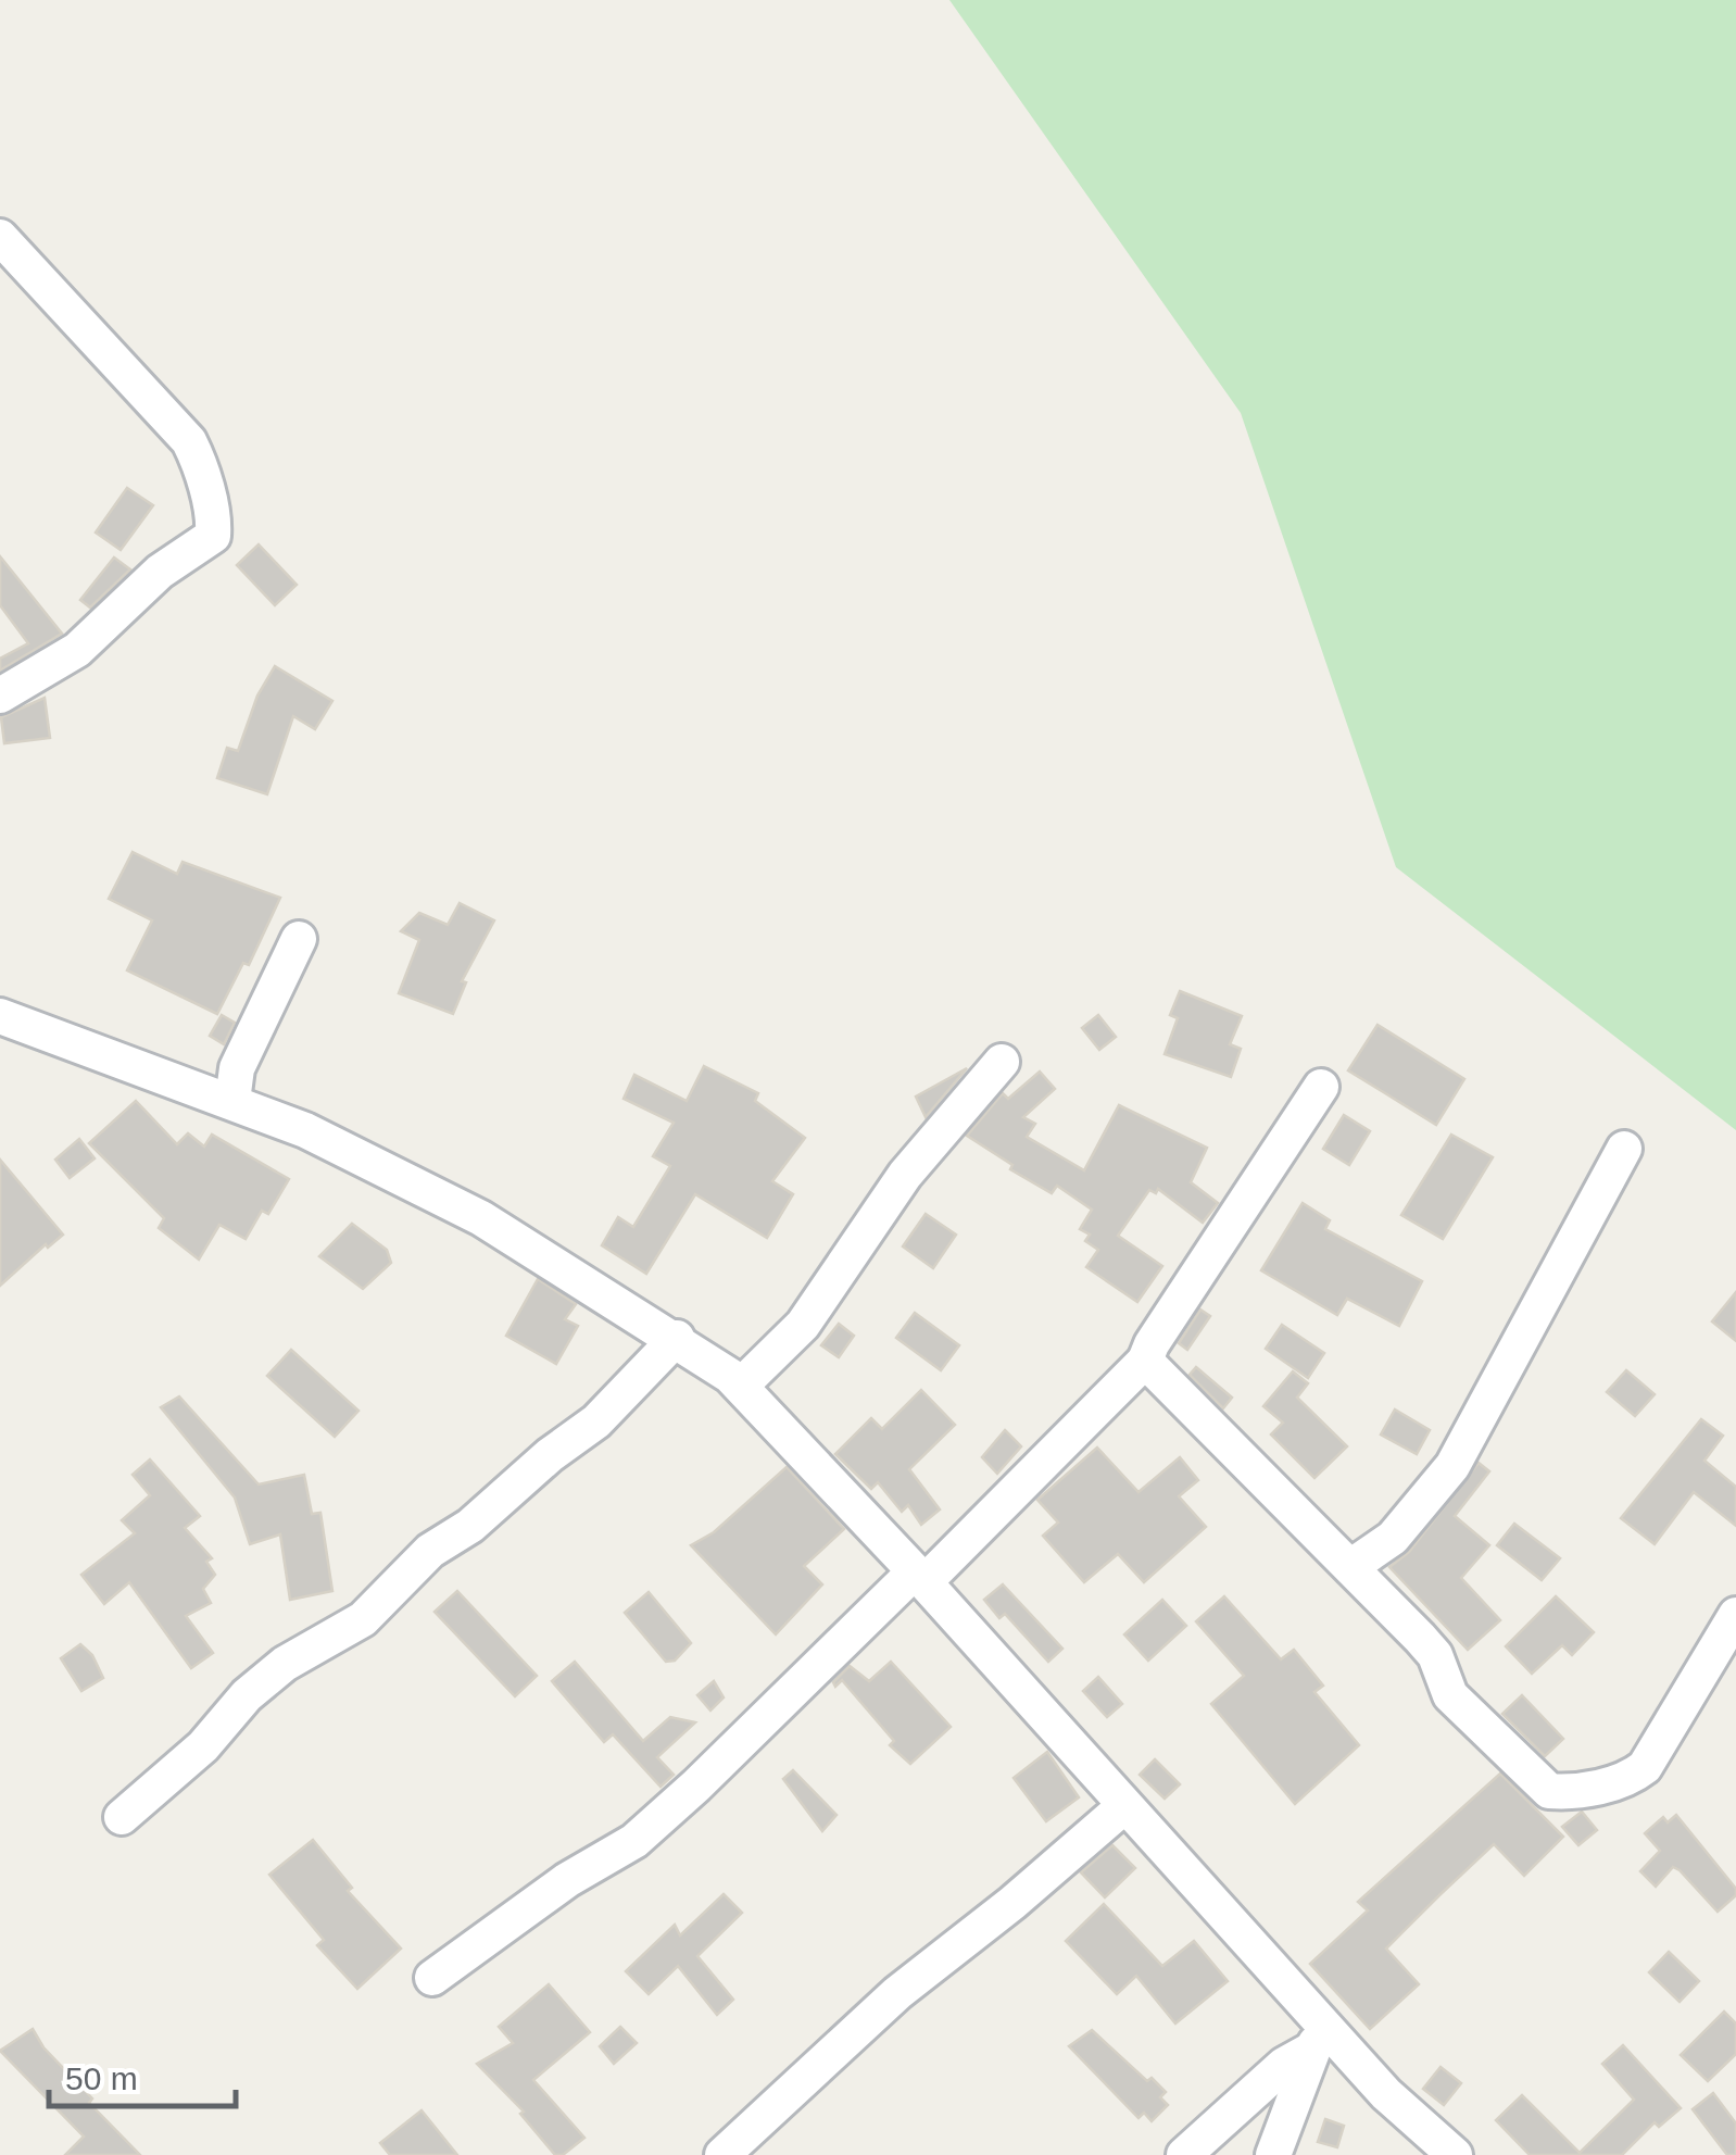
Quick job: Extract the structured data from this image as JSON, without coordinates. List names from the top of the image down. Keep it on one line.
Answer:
{"scale_bar":"50 m"}
